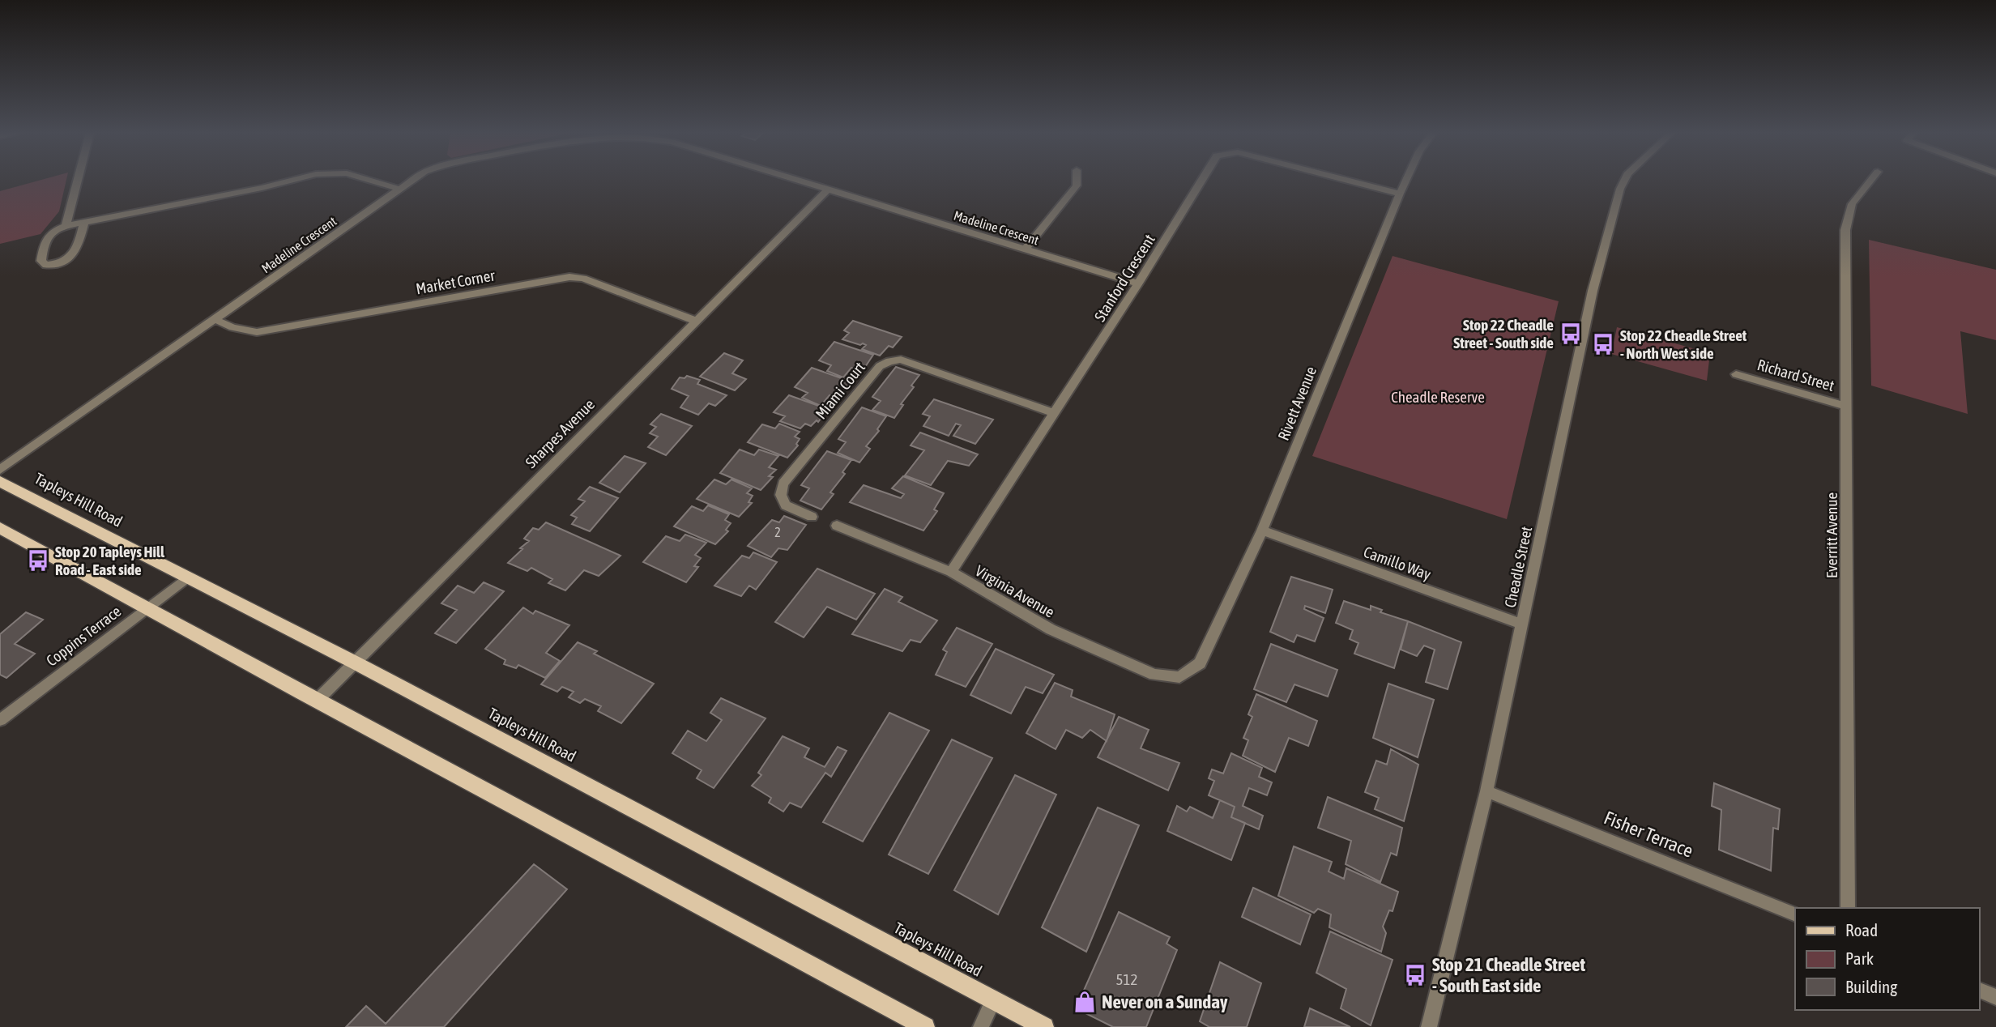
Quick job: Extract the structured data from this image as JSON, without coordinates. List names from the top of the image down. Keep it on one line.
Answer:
{"streets":{"main road":["Tapleys Hill Road"],"street":["Madeline Crescent","Stanford Crescent","Market Corner","Richard Street","Miami Court","Rivett Avenue","Sharpes Avenue","Everritt Avenue","Camillo Way","Cheadle Street","Virginia Avenue","Coppins Terrace","Fisher Terrace"]},"crossings":[["Madeline Crescent","Stanford Crescent"],["Madeline Crescent","Market Corner"],["Madeline Crescent","Sharpes Avenue"],["Stanford Crescent","Miami Court"],["Stanford Crescent","Rivett Avenue"],["Stanford Crescent","Virginia Avenue"],["Market Corner","Sharpes Avenue"],["Richard Street","Everritt Avenue"],["Rivett Avenue","Camillo Way"],["Rivett Avenue","Virginia Avenue"],["Sharpes Avenue","Tapleys Hill Road"],["Tapleys Hill Road","Coppins Terrace"],["Camillo Way","Cheadle Street"],["Cheadle Street","Fisher Terrace"]],"parks":["Cheadle Reserve"],"places":{"bus stop":["Stop 22 Cheadle Street - South side","Stop 22 Cheadle Street - North West side","Stop 20 Tapleys Hill Road - East side","Stop 21 Cheadle Street - South East side"],"shop":["Never on a Sunday"]},"house_numbers":["2","512"],"legend":["Road","Park","Building"]}
